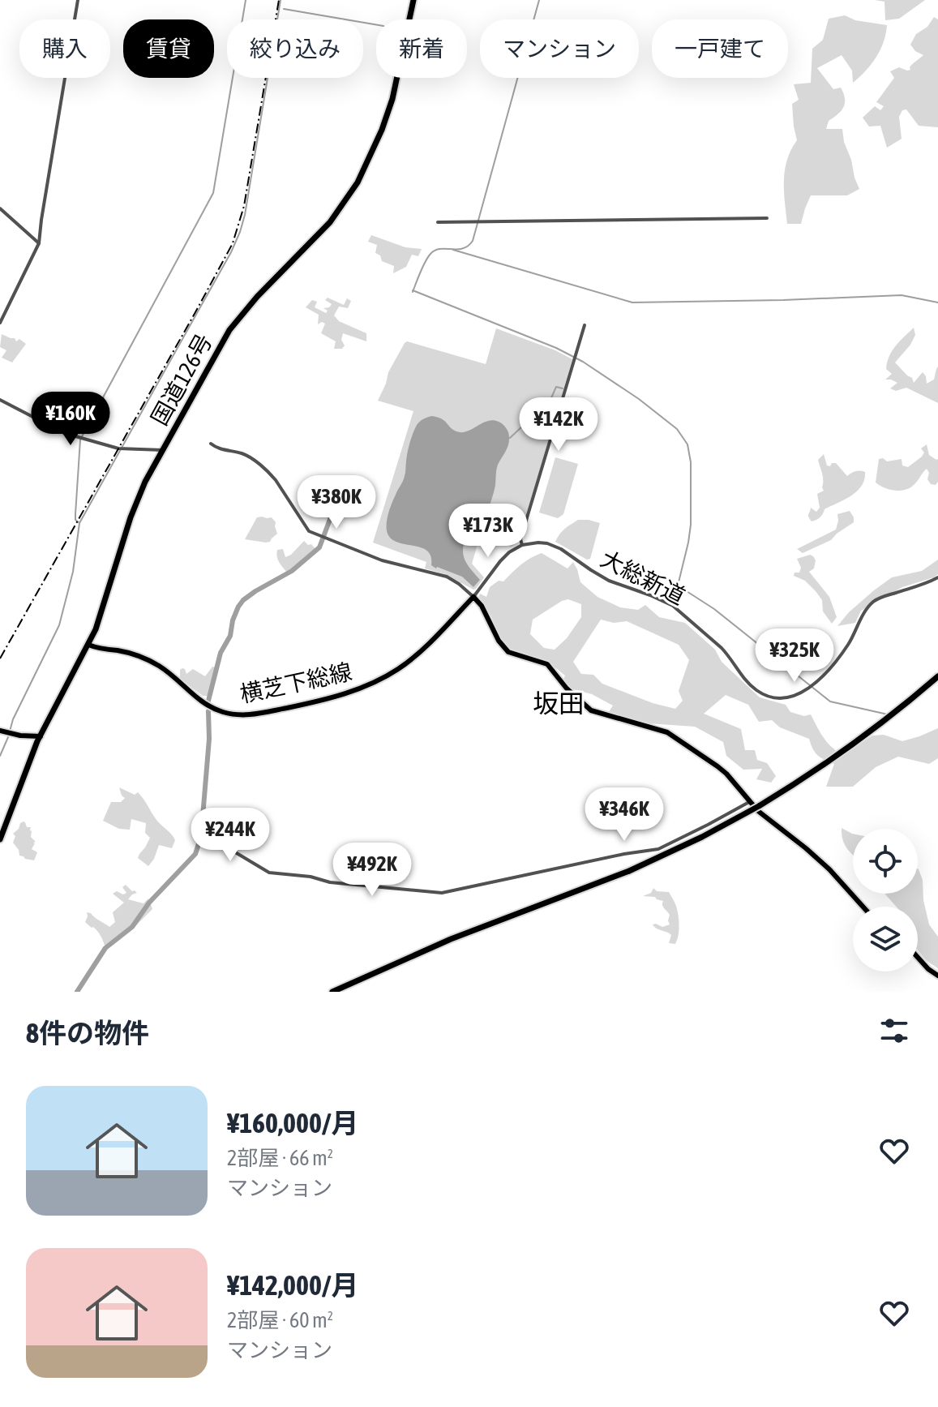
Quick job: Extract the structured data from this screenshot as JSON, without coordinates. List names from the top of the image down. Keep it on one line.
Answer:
{"streets":{"highway":["国道126号"],"main road":["横芝下総線"],"street":["大総新道"]},"crossings":[["国道126号","横芝下総線"]],"districts":["坂田"],"page":{"chip":["購入","賃貸","絞り込み","新着","マンション","一戸建て"],"price":["¥160K","¥142K","¥380K","¥173K","¥325K","¥346K","¥244K","¥492K"],"heading":"8件の物件","list":[{"name":"¥160,000/月","note":"2部屋 · 66 m² · マンション"},{"name":"¥142,000/月","note":"2部屋 · 60 m² · マンション"}]}}
